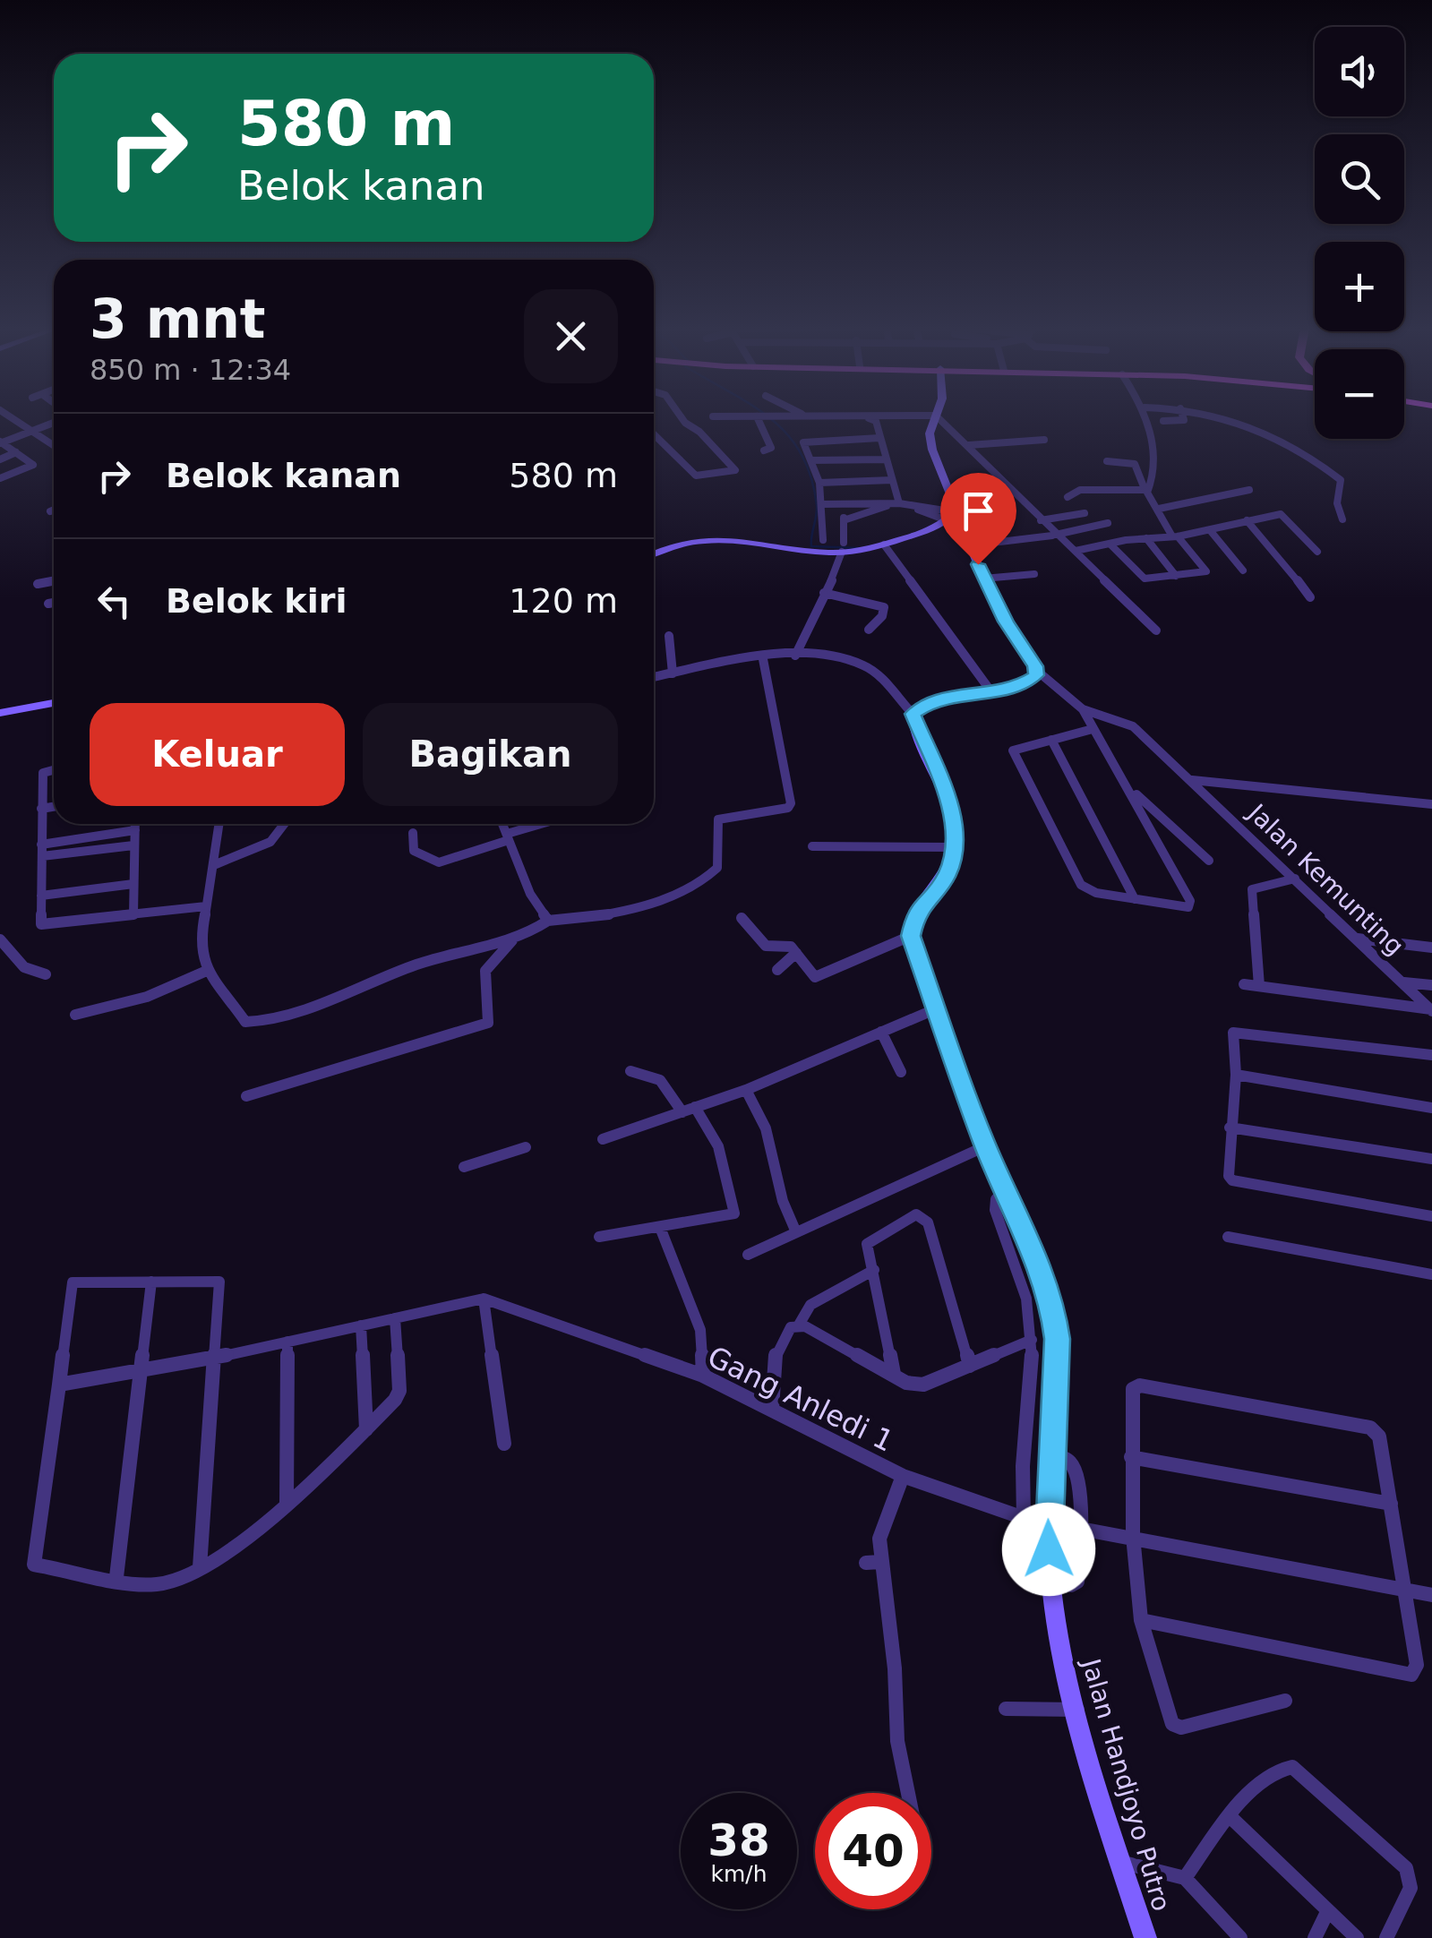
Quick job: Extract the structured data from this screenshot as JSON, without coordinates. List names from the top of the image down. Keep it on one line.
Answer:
{"streets":{"street":["Jalan Kemunting","Gang Anledi 1","Jalan Handjoyo Putro"]},"crossings":[["Gang Anledi 1","Jalan Handjoyo Putro"]],"page":{"map_buttons":["+","−"],"turn":["580 m","Belok kanan"],"heading":["3 mnt","850 m · 12:34"],"list":[{"name":"Belok kanan","value":"580 m"},{"name":"Belok kiri","value":"120 m"}],"buttons":["Keluar","Bagikan"],"speed":"38 km/h","limit":"40"}}
